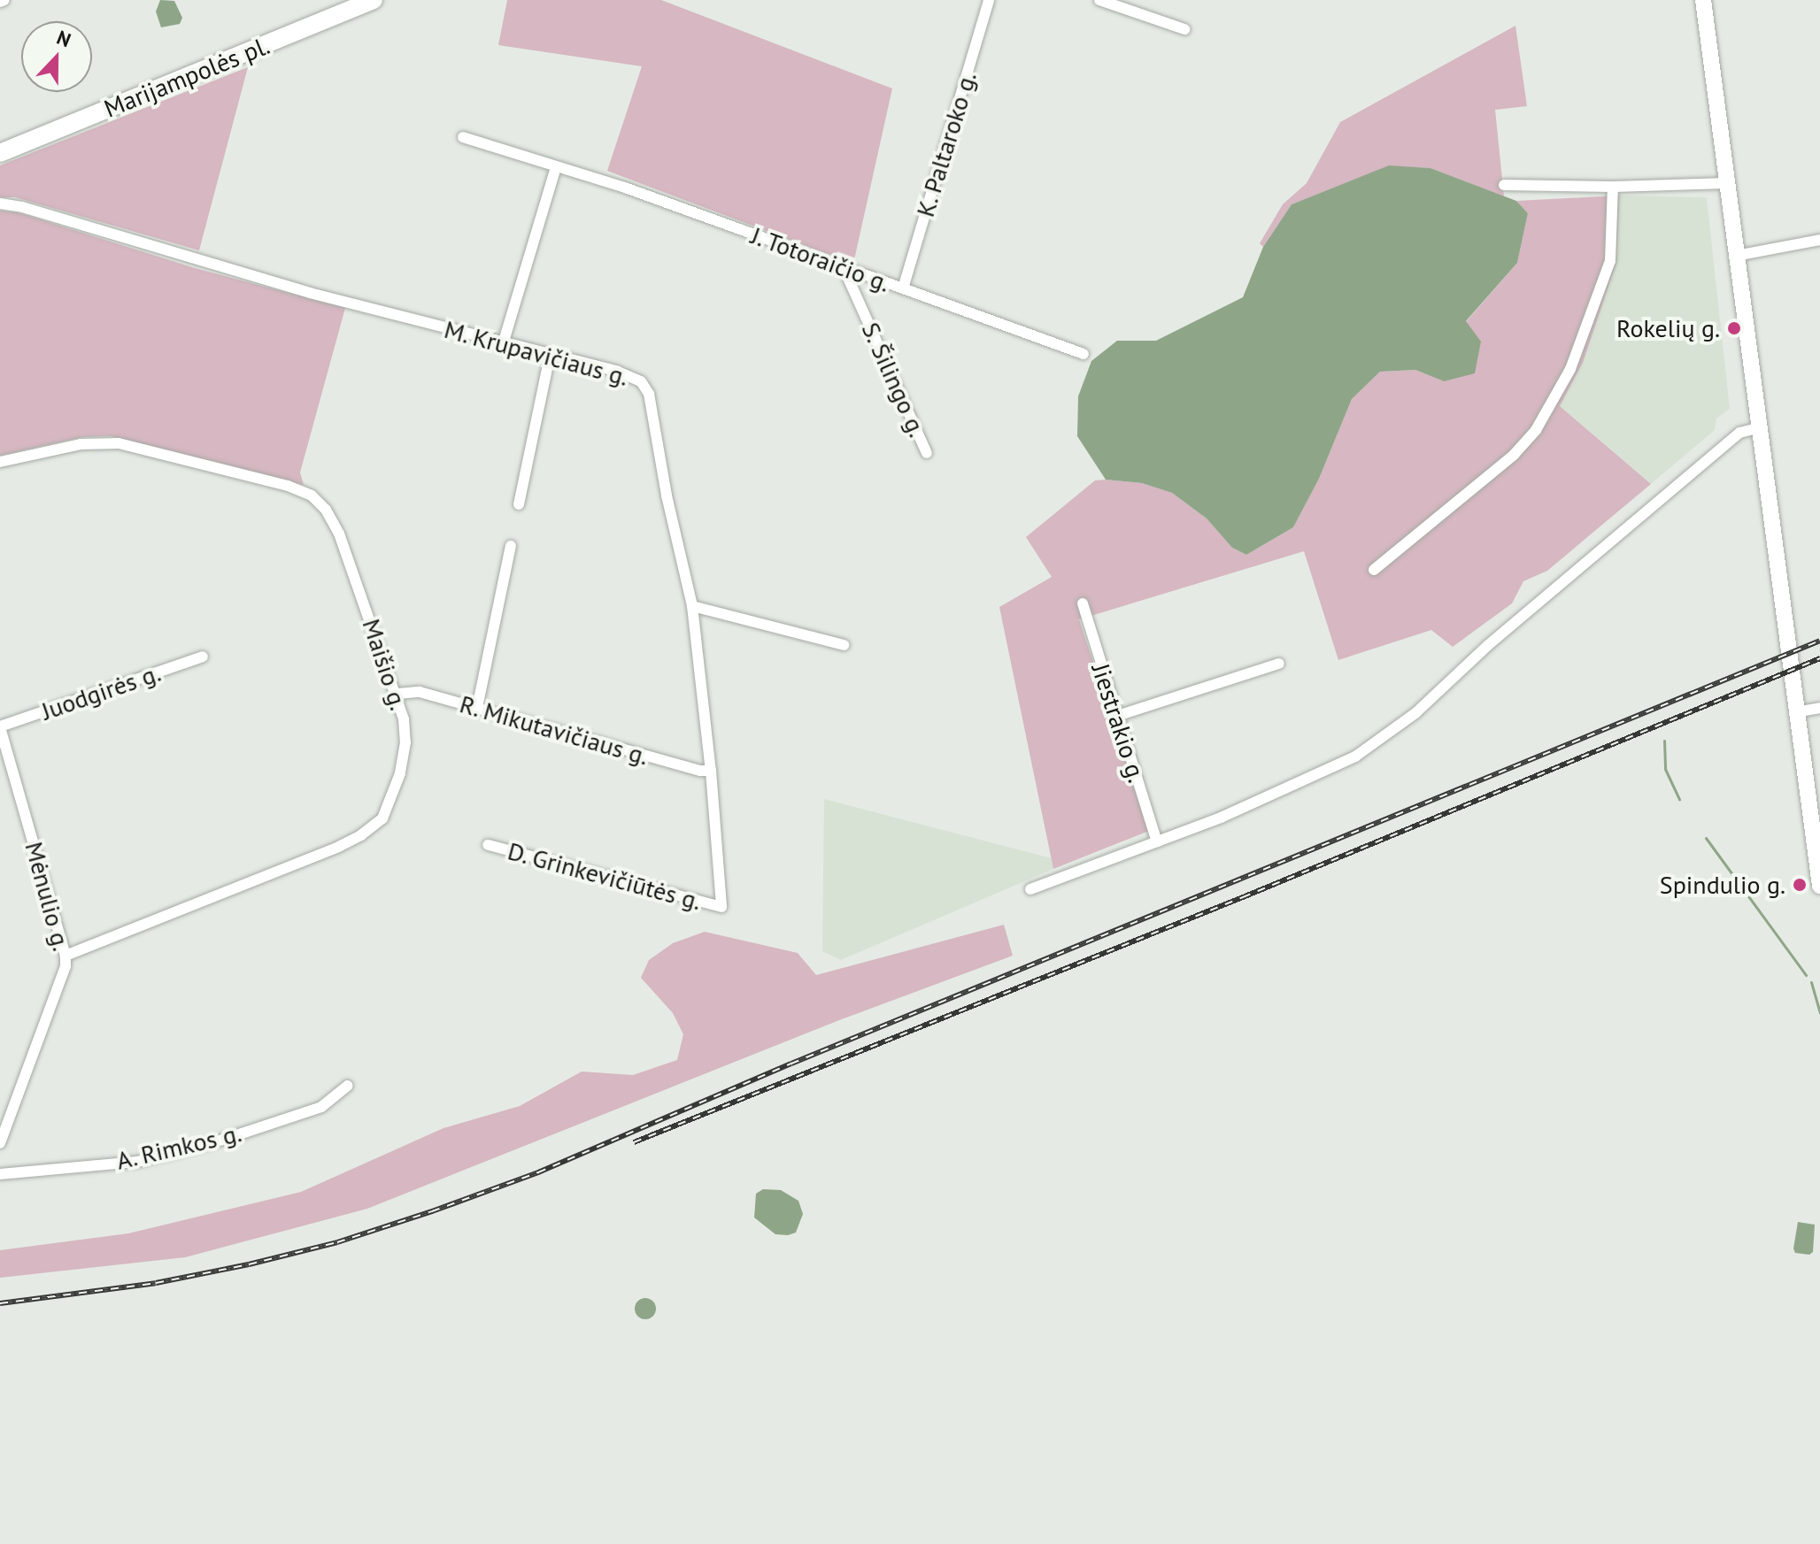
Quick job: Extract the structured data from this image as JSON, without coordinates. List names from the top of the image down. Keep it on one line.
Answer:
{"streets":{"main road":["Marijampolės pl."],"street":["K. Paltaroko g.","J. Totoraičio g.","M. Krupavičiaus g.","S. Šilingo g.","Maišio g.","Juodgirės g.","Jiestrakio g.","R. Mikutavičiaus g.","D. Grinkevičiūtės g.","Mėnulio g.","A. Rimkos g."]},"crossings":[["K. Paltaroko g.","J. Totoraičio g."],["J. Totoraičio g.","S. Šilingo g."],["M. Krupavičiaus g.","R. Mikutavičiaus g."],["M. Krupavičiaus g.","D. Grinkevičiūtės g."],["Maišio g.","R. Mikutavičiaus g."],["Maišio g.","Mėnulio g."],["Juodgirės g.","Mėnulio g."]],"places":["Rokelių g.","Spindulio g."],"north":"top"}
